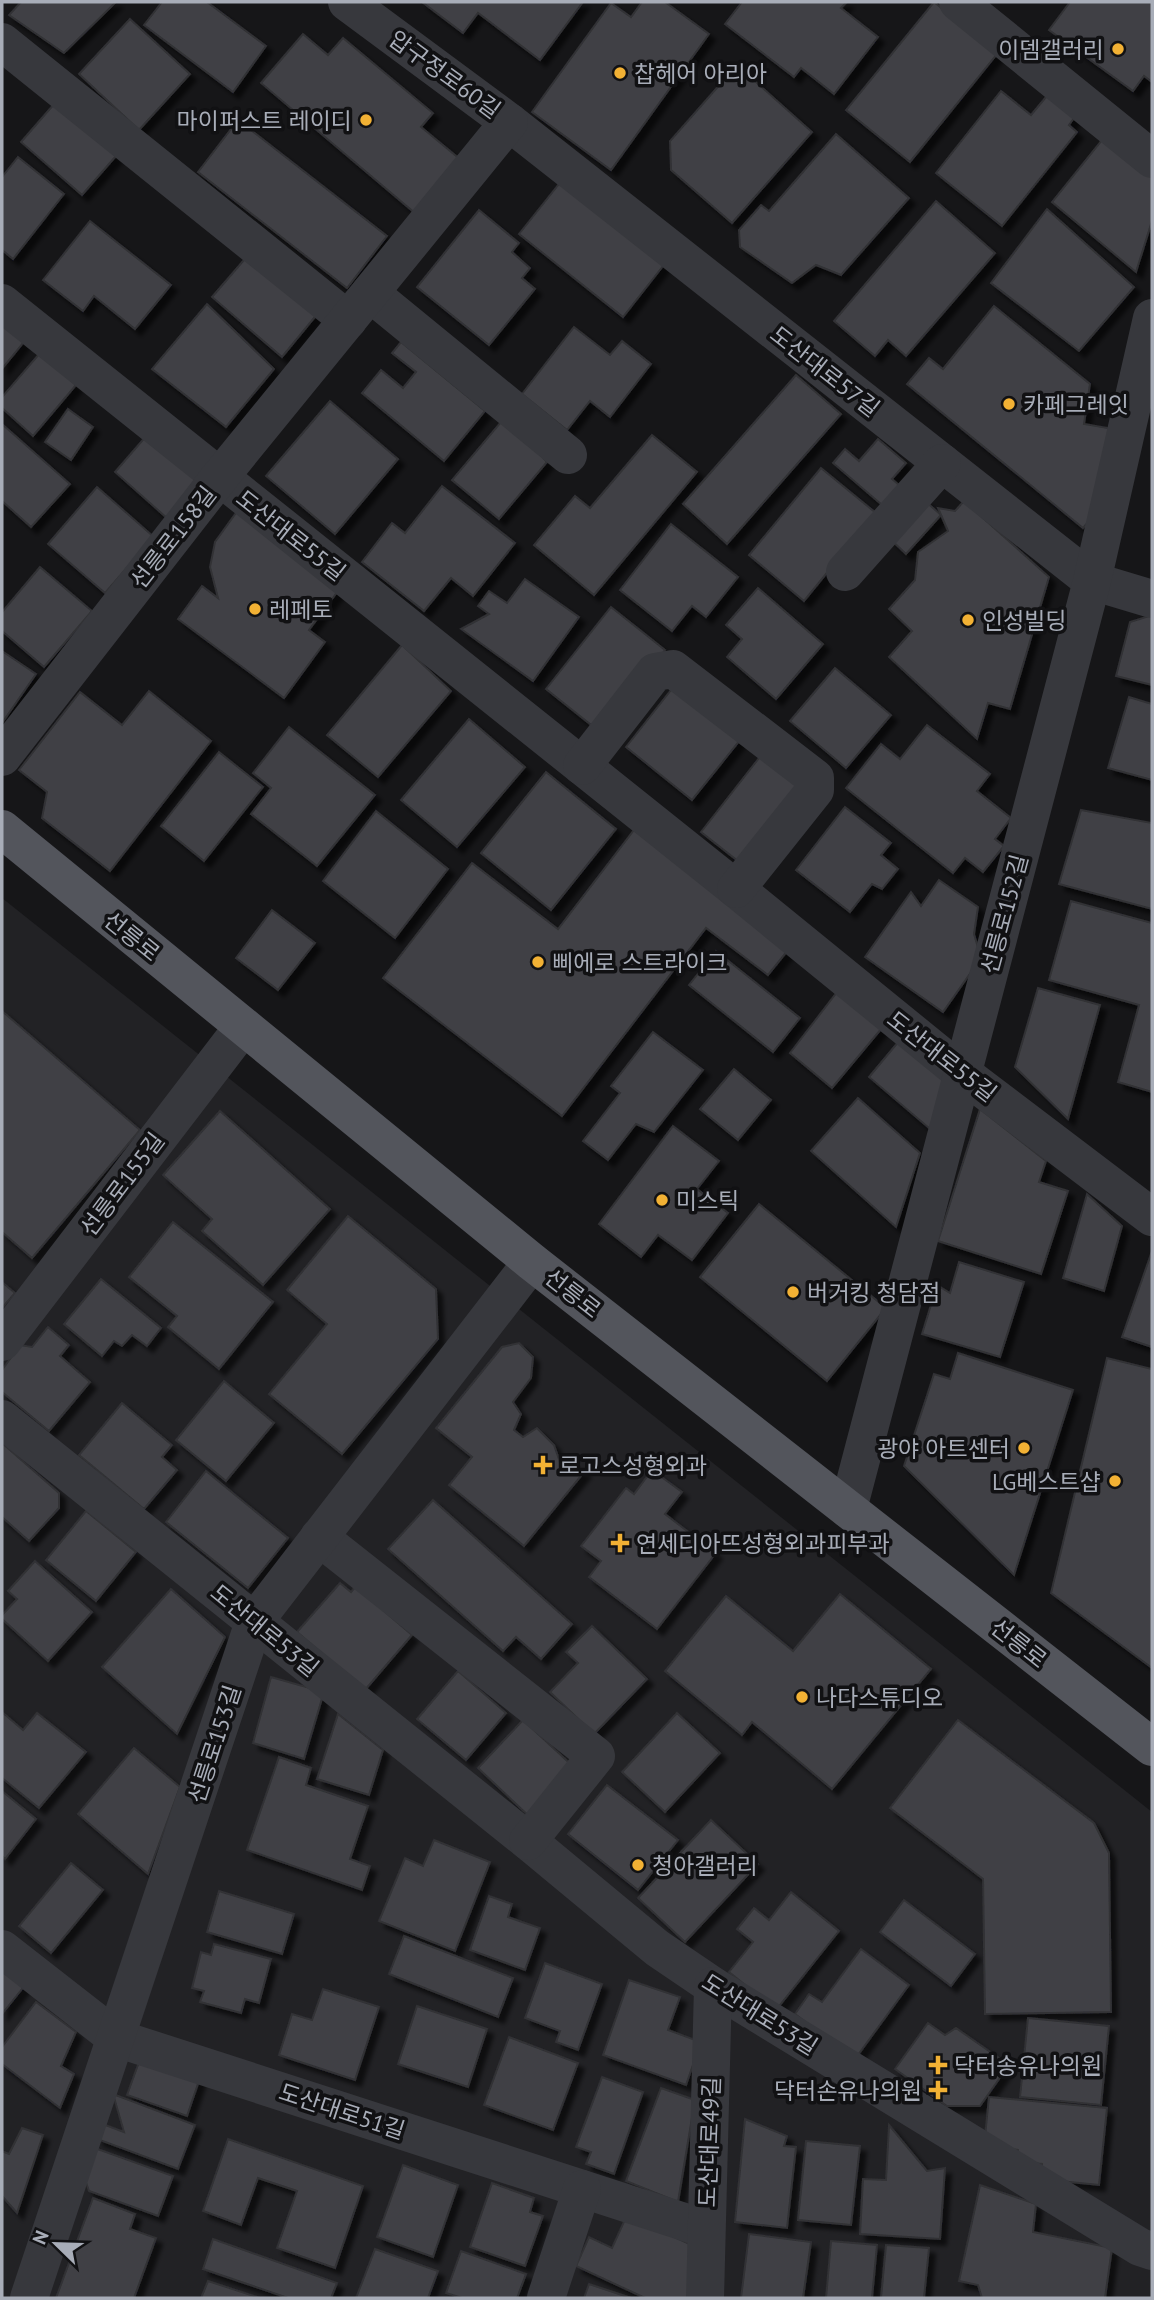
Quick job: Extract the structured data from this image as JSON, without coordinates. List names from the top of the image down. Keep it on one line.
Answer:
{"streets":{"main road":["선릉로"],"street":["압구정로60길","도산대로57길","도산대로55길","선릉로158길","선릉로152길","선릉로155길","도산대로53길","선릉로153길","도산대로51길","도산대로49길"]},"crossings":[["압구정로60길","도산대로57길"],["압구정로60길","선릉로158길"],["도산대로57길","선릉로158길"],["도산대로57길","선릉로152길"],["도산대로55길","선릉로158길"],["도산대로55길","선릉로152길"],["선릉로152길","선릉로"],["선릉로","선릉로155길"],["선릉로","선릉로153길"],["도산대로53길","선릉로153길"],["도산대로53길","도산대로49길"],["선릉로153길","도산대로51길"],["도산대로51길","도산대로49길"]],"places":{"other":["이뎀갤러리","찹헤어 아리아","마이퍼스트 레이디","카페그레잇","레페토","인성빌딩","삐에로 스트라이크","미스틱","버거킹 청담점","광야 아트센터","LG베스트샵","나다스튜디오","청아갤러리"],"health":["로고스성형외과","연세디아뜨성형외과피부과","닥터송유나의원","닥터손유나의원"]},"north":"top left"}
